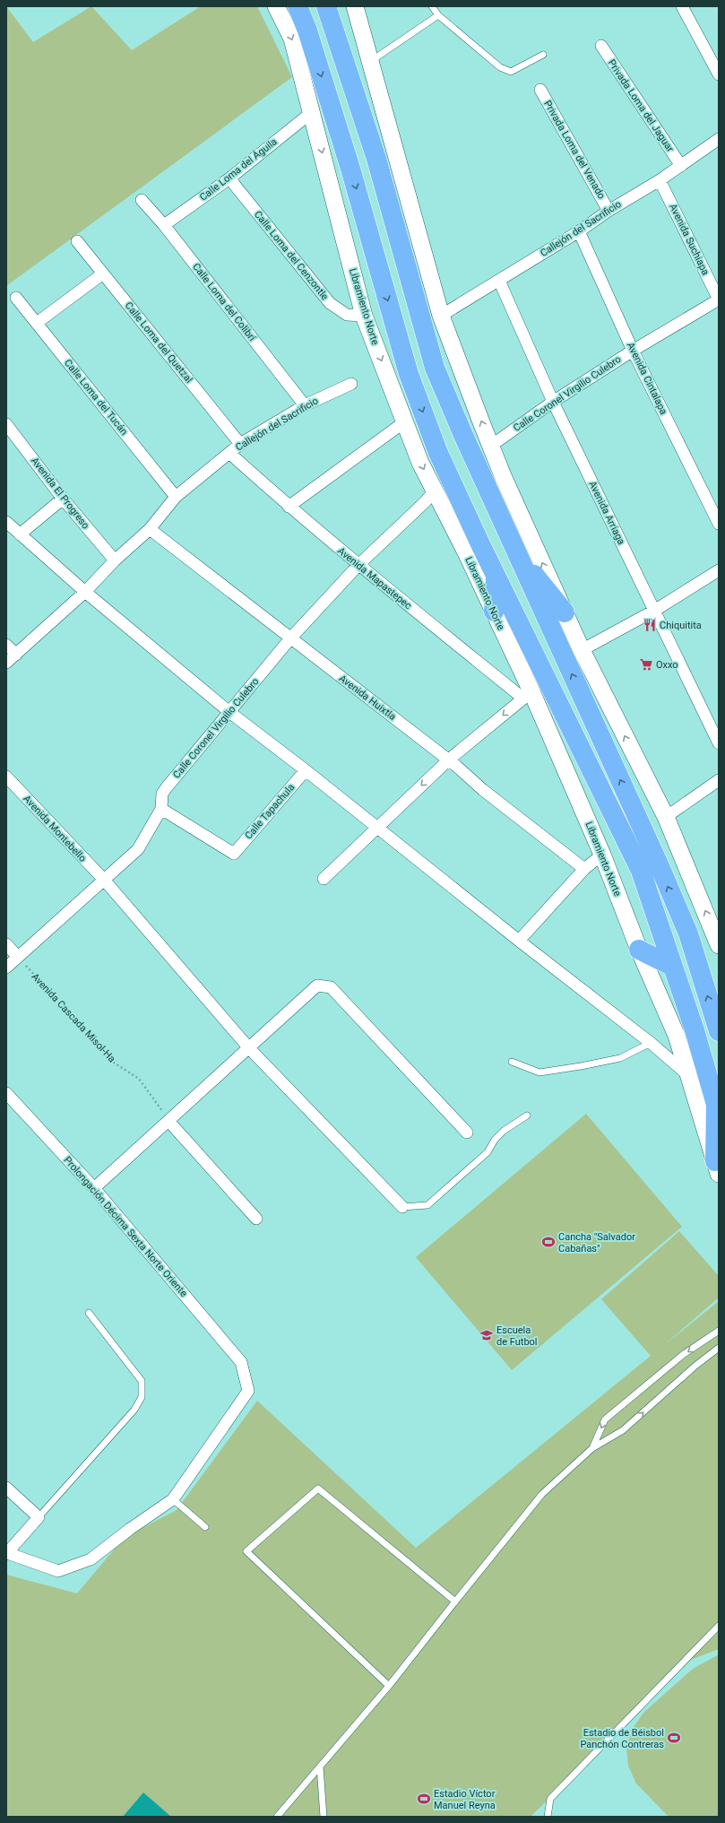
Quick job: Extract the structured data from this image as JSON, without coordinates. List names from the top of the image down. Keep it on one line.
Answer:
{"streets":{"highway":["Libramiento Norte"],"street":["Privada Loma del Jaguar","Privada Loma del Venado","Calle Loma del Águila","Callejón del Sacrificio","Avenida Suchiapa","Calle Loma del Cenzontle","Calle Loma del Colibrí","Calle Loma del Quetzal","Avenida Cintalapa","Calle Coronel Virgilio Culebro","Calle Loma del Tucán","Avenida El Progreso","Avenida Arriaga","Avenida Mapastepec","Avenida Huixtla","Calle Tapachula","Avenida Montebello","Prolongación Décima Sexta Norte Oriente"],"path":["Avenida Cascada Misol-Ha"]},"crossings":[["Privada Loma del Jaguar","Callejón del Sacrificio"],["Privada Loma del Venado","Callejón del Sacrificio"],["Calle Loma del Águila","Calle Loma del Cenzontle"],["Calle Loma del Águila","Calle Loma del Colibrí"],["Calle Loma del Águila","Libramiento Norte"],["Callejón del Sacrificio","Avenida Suchiapa"],["Callejón del Sacrificio","Calle Loma del Colibrí"],["Callejón del Sacrificio","Calle Loma del Quetzal"],["Callejón del Sacrificio","Avenida Cintalapa"],["Callejón del Sacrificio","Calle Loma del Tucán"],["Callejón del Sacrificio","Avenida El Progreso"],["Callejón del Sacrificio","Avenida Arriaga"],["Callejón del Sacrificio","Avenida Mapastepec"],["Callejón del Sacrificio","Avenida Huixtla"],["Avenida Suchiapa","Calle Coronel Virgilio Culebro"],["Calle Loma del Cenzontle","Libramiento Norte"],["Libramiento Norte","Calle Coronel Virgilio Culebro"],["Libramiento Norte","Avenida Mapastepec"],["Avenida Cintalapa","Calle Coronel Virgilio Culebro"],["Calle Coronel Virgilio Culebro","Avenida Arriaga"],["Calle Coronel Virgilio Culebro","Avenida Mapastepec"],["Calle Coronel Virgilio Culebro","Avenida Huixtla"],["Calle Coronel Virgilio Culebro","Calle Tapachula"],["Calle Coronel Virgilio Culebro","Avenida Montebello"],["Calle Coronel Virgilio Culebro","Avenida Cascada Misol-Ha"]],"places":{"restaurant":["Chiquitita"],"supermarket":["Oxxo"],"sports":["Cancha \"Salvador Cabañas\"","Estadio de Béisbol Panchón Contreras","Estadio Víctor Manuel Reyna"],"school or university":["Escuela de Futbol"]}}
